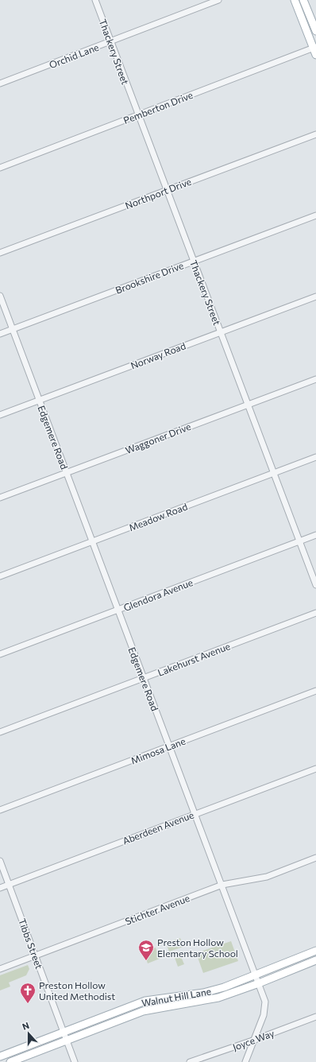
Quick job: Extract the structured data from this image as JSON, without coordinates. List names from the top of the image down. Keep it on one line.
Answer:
{"streets":{"main road":["Walnut Hill Lane"],"street":["Thackery Street","Orchid Lane","Pemberton Drive","Northport Drive","Brookshire Drive","Norway Road","Edgemere Road","Waggoner Drive","Meadow Road","Glendora Avenue","Lakehurst Avenue","Mimosa Lane","Aberdeen Avenue","Stichter Avenue","Tibbs Street","Joyce Way"]},"crossings":[["Thackery Street","Orchid Lane"],["Thackery Street","Pemberton Drive"],["Thackery Street","Northport Drive"],["Thackery Street","Brookshire Drive"],["Thackery Street","Norway Road"],["Thackery Street","Waggoner Drive"],["Thackery Street","Meadow Road"],["Thackery Street","Glendora Avenue"],["Brookshire Drive","Edgemere Road"],["Norway Road","Edgemere Road"],["Edgemere Road","Waggoner Drive"],["Edgemere Road","Meadow Road"],["Edgemere Road","Glendora Avenue"],["Edgemere Road","Lakehurst Avenue"],["Edgemere Road","Mimosa Lane"],["Edgemere Road","Aberdeen Avenue"],["Edgemere Road","Stichter Avenue"],["Edgemere Road","Walnut Hill Lane"],["Edgemere Road","Joyce Way"],["Aberdeen Avenue","Tibbs Street"],["Stichter Avenue","Tibbs Street"],["Tibbs Street","Walnut Hill Lane"]],"places":{"school or university":["Preston Hollow Elementary School"],"church":["Preston Hollow United Methodist"]},"north":"top"}
